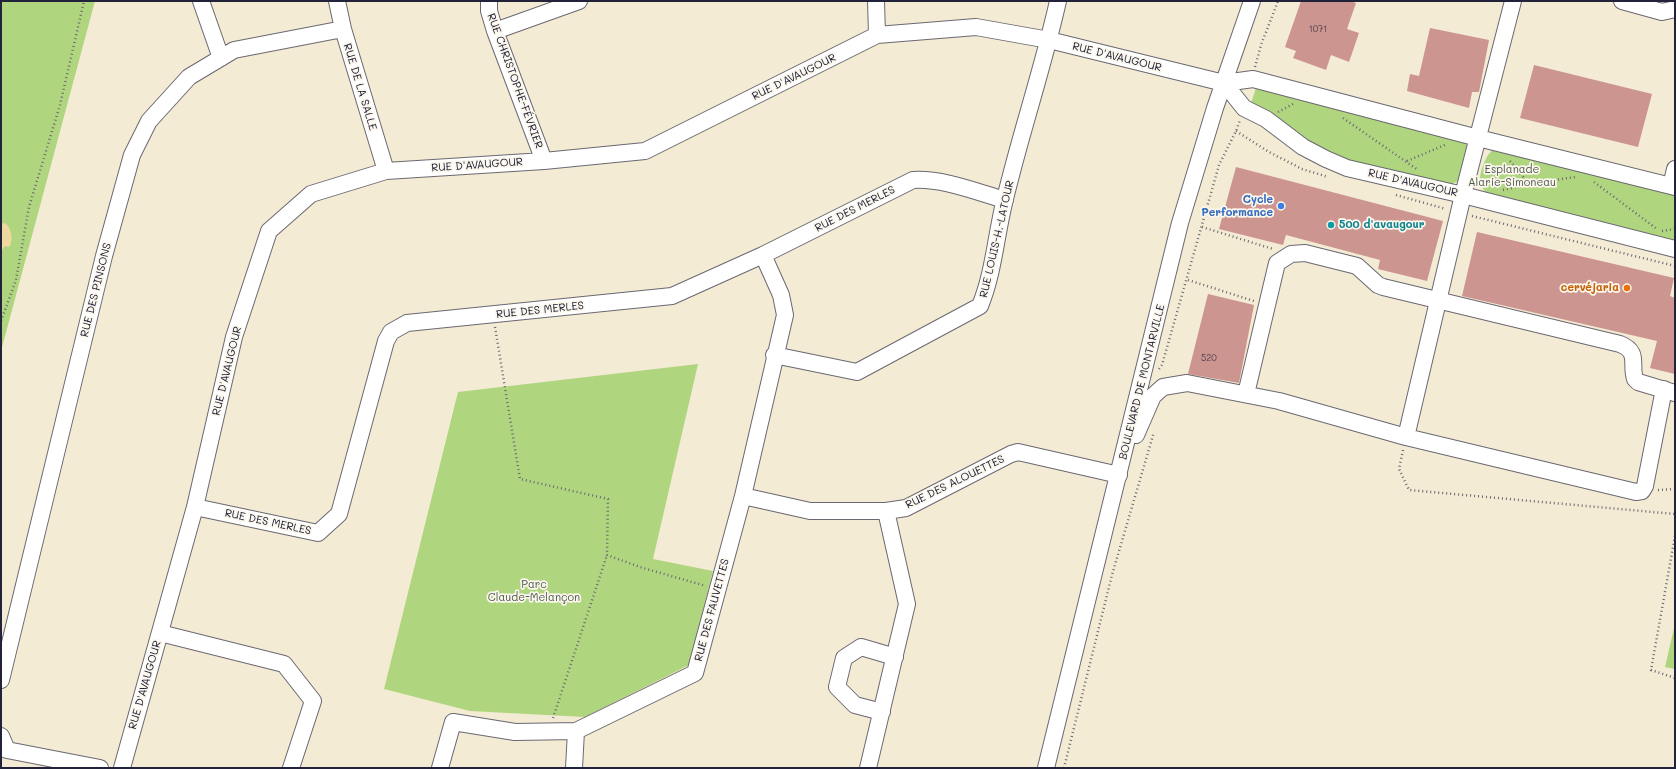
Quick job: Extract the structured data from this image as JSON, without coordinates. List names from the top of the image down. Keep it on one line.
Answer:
{"streets":{"street":["RUE D'AVAUGOUR","RUE CHRISTOPHE-FÉVRIER","RUE DE LA SALLE","RUE DES MERLES","RUE LOUIS-H.-LATOUR","RUE DES PINSONS","BOULEVARD DE MONTARVILLE","RUE DES ALOUETTES","RUE DES FAUVETTES"]},"crossings":[["RUE D'AVAUGOUR","RUE CHRISTOPHE-FÉVRIER"],["RUE D'AVAUGOUR","RUE DE LA SALLE"],["RUE D'AVAUGOUR","RUE DES MERLES"],["RUE D'AVAUGOUR","RUE LOUIS-H.-LATOUR"],["RUE D'AVAUGOUR","BOULEVARD DE MONTARVILLE"],["RUE DE LA SALLE","RUE DES PINSONS"],["RUE DES MERLES","RUE LOUIS-H.-LATOUR"],["RUE DES MERLES","RUE DES FAUVETTES"],["RUE LOUIS-H.-LATOUR","RUE DES FAUVETTES"],["BOULEVARD DE MONTARVILLE","RUE DES ALOUETTES"],["RUE DES ALOUETTES","RUE DES FAUVETTES"]],"parks":["Esplanade Alarie-Simoneau","Parc Claude-Melançon"],"places":["Cycle Performance","500 d'avaugour","cervéjaria"],"house_numbers":["1071","520"]}
